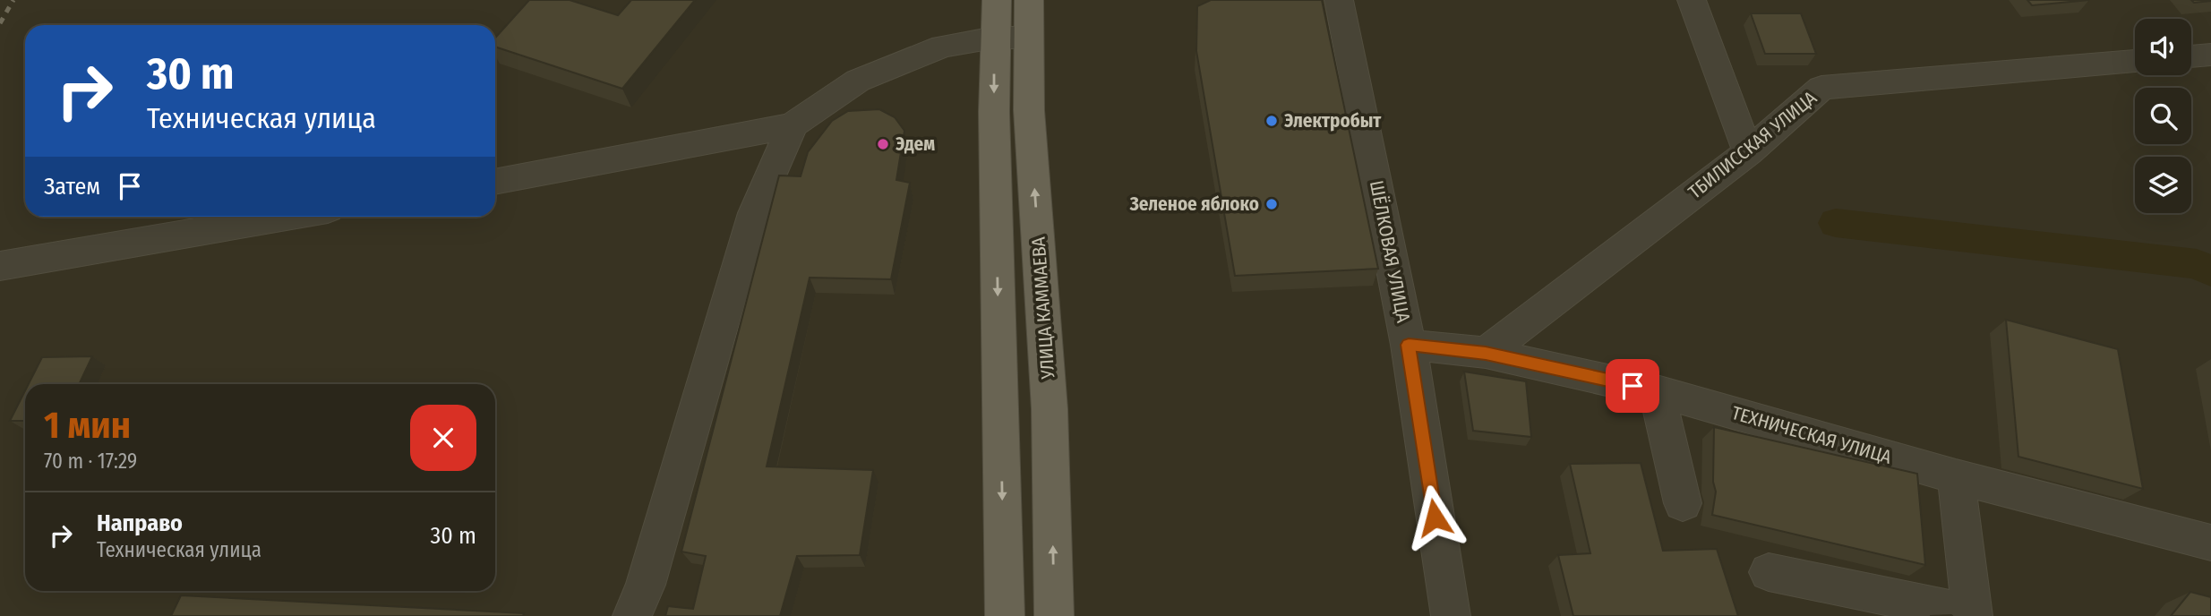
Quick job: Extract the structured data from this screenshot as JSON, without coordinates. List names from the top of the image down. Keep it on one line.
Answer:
{"streets":{"main road":["УЛИЦА КАММАЕВА"],"street":["ТБИЛИССКАЯ УЛИЦА","ШЁЛКОВАЯ УЛИЦА","ТЕХНИЧЕСКАЯ УЛИЦА"]},"crossings":[["ТБИЛИССКАЯ УЛИЦА","ТЕХНИЧЕСКАЯ УЛИЦА"],["ШЁЛКОВАЯ УЛИЦА","ТЕХНИЧЕСКАЯ УЛИЦА"]],"places":["Электробыт","Эдем","Зеленое яблоко"],"page":{"turn":["30 m","Техническая улица"],"then":"Затем","heading":["1 мин","70 m · 17:29"],"list":[{"name":"Направо","note":"Техническая улица","value":"30 m"}]}}
